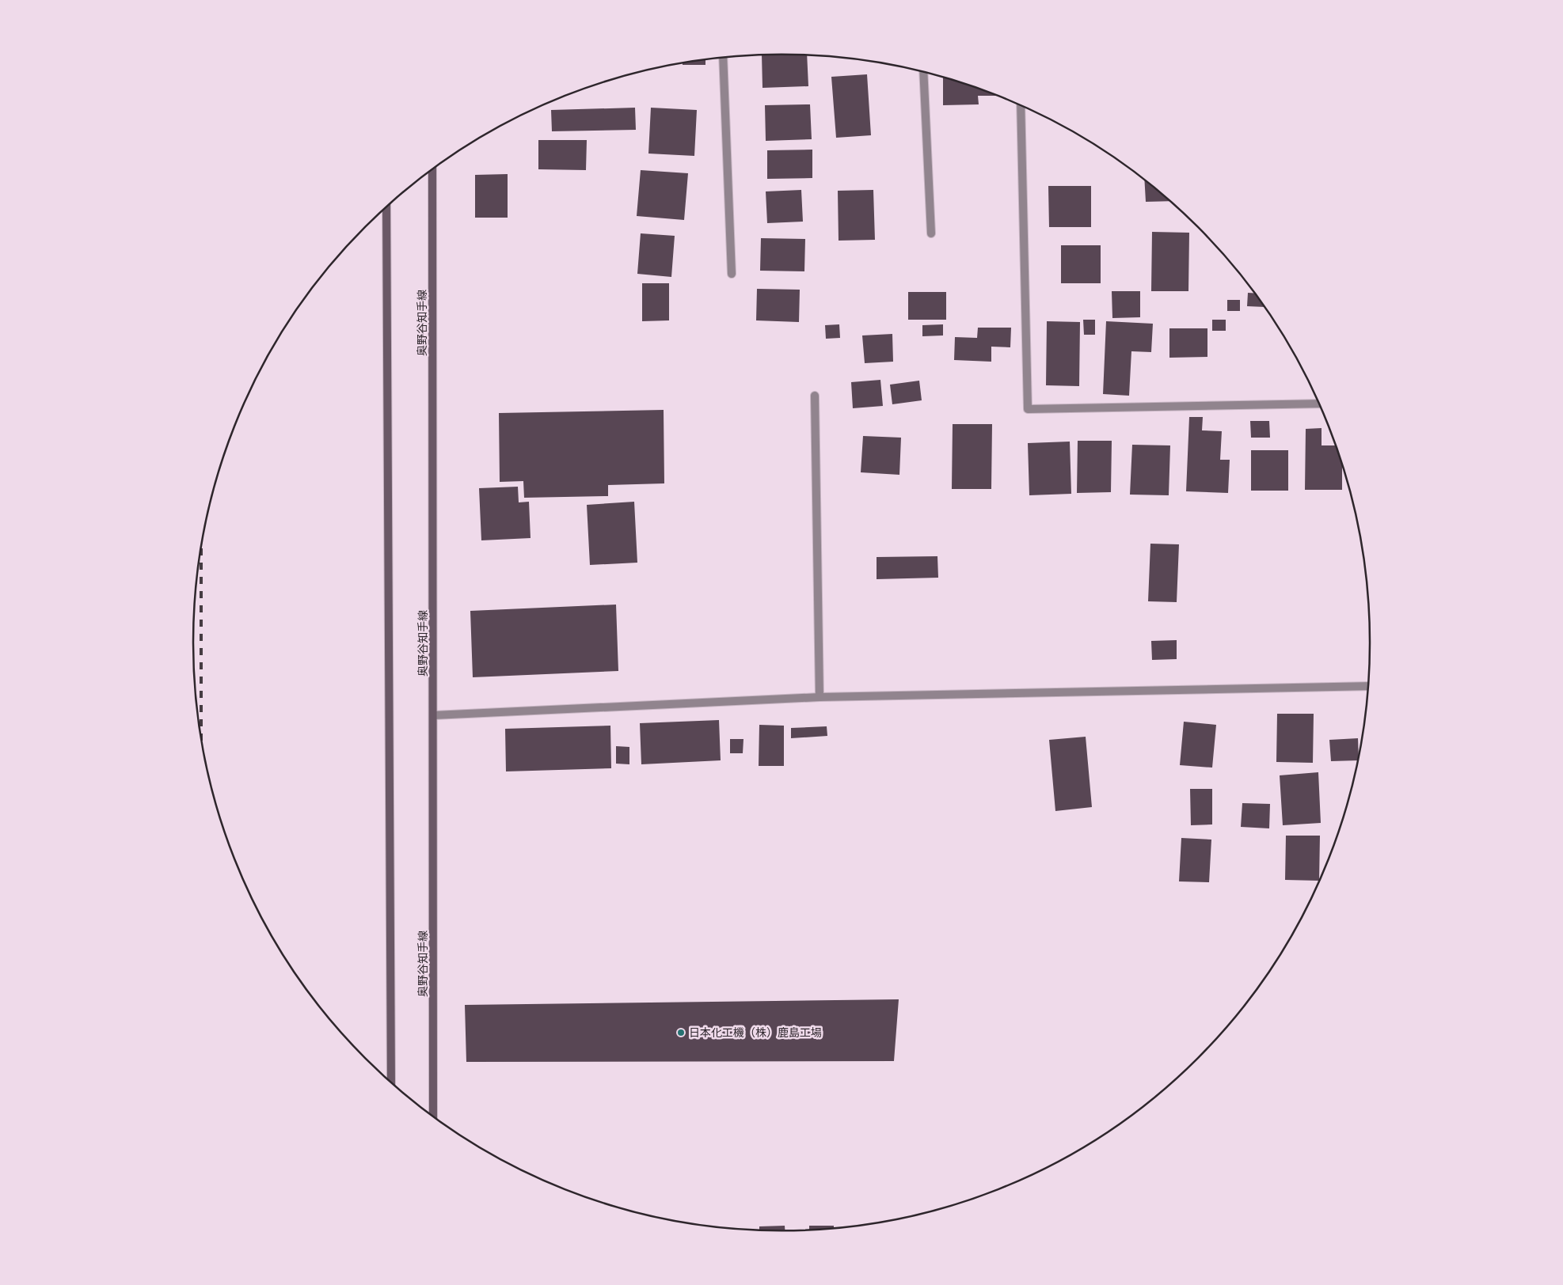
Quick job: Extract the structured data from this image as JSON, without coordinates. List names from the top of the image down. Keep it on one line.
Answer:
{"streets":{"main road":["奥野谷知手線"]},"places":["日本化工機（株）鹿島工場"]}
